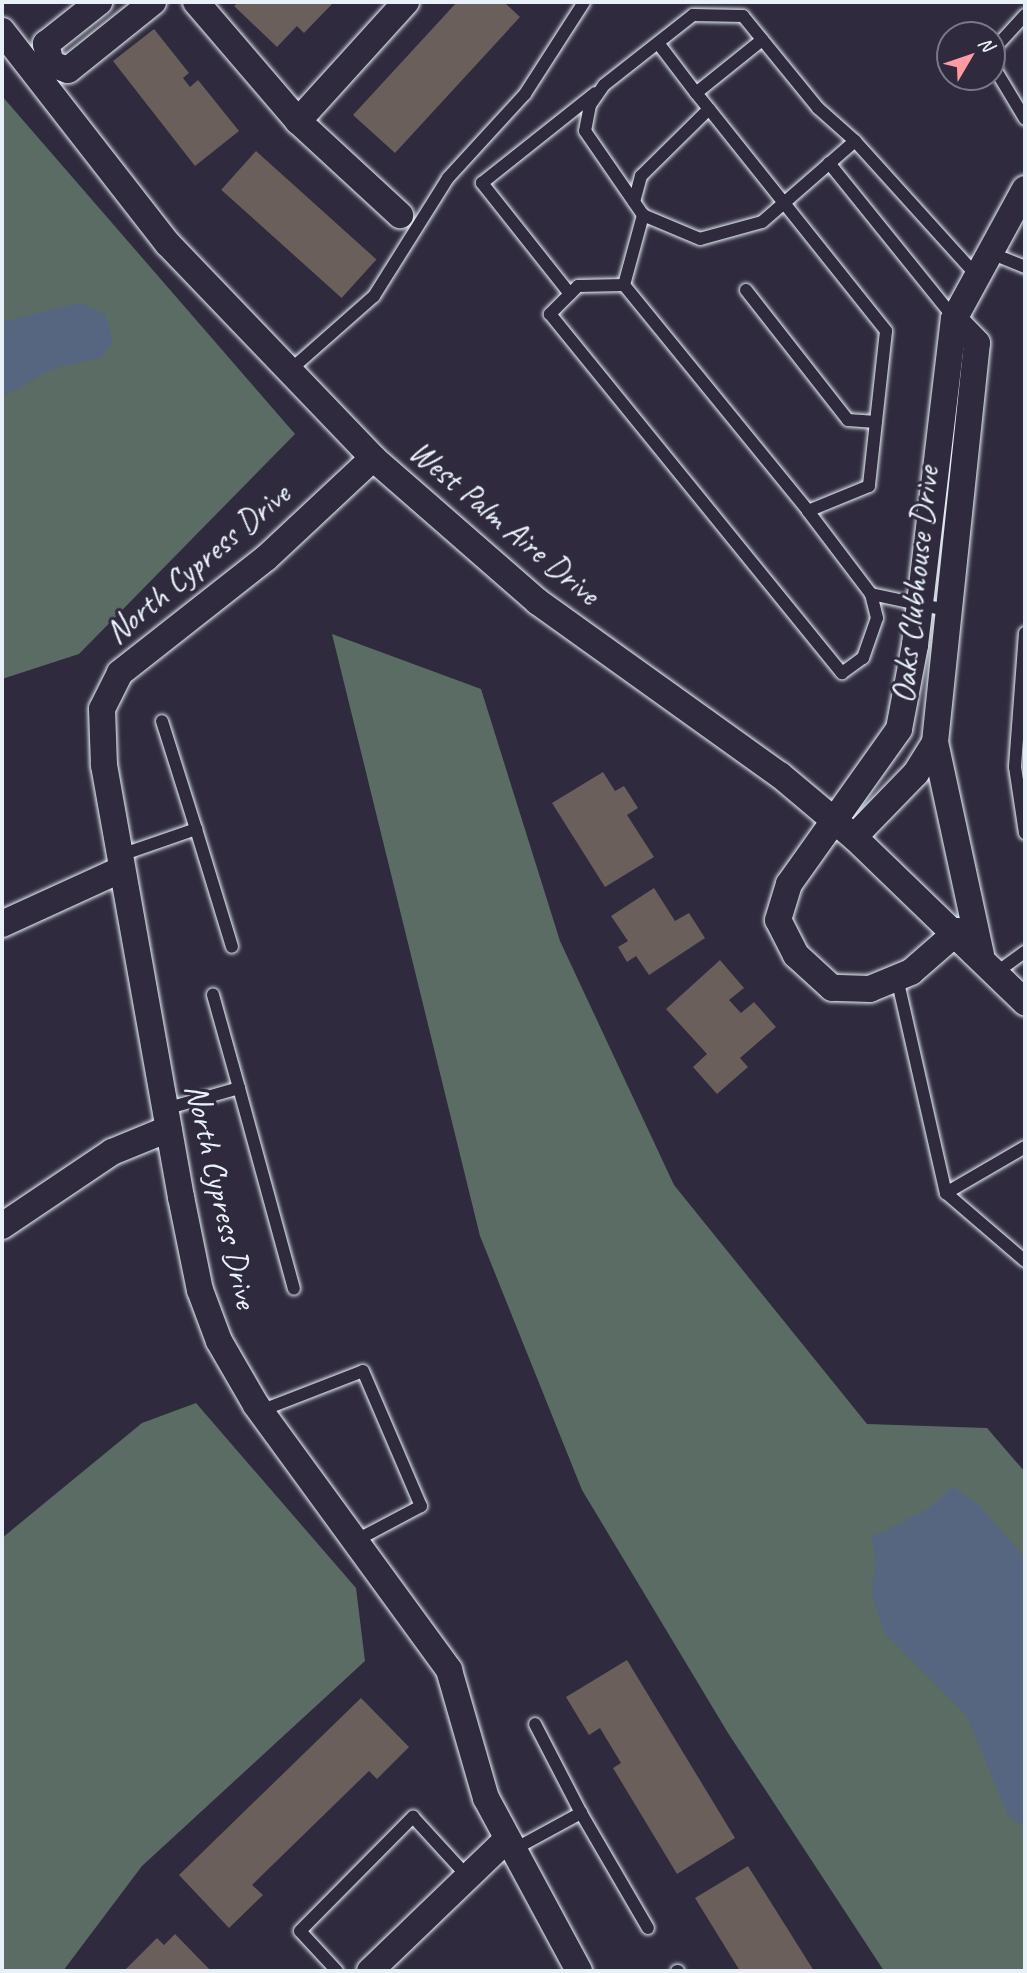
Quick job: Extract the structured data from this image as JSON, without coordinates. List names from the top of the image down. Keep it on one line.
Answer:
{"streets":{"street":["West Palm Aire Drive","North Cypress Drive","Oaks Clubhouse Drive"]},"crossings":[["West Palm Aire Drive","North Cypress Drive"],["West Palm Aire Drive","Oaks Clubhouse Drive"]],"north":"top right"}
